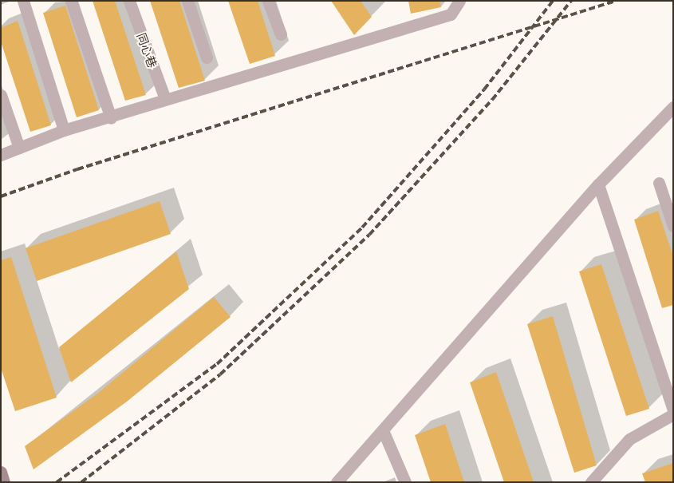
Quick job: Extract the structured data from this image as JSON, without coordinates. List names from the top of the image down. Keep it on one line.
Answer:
{"streets":{"street":["同心巷"]}}
